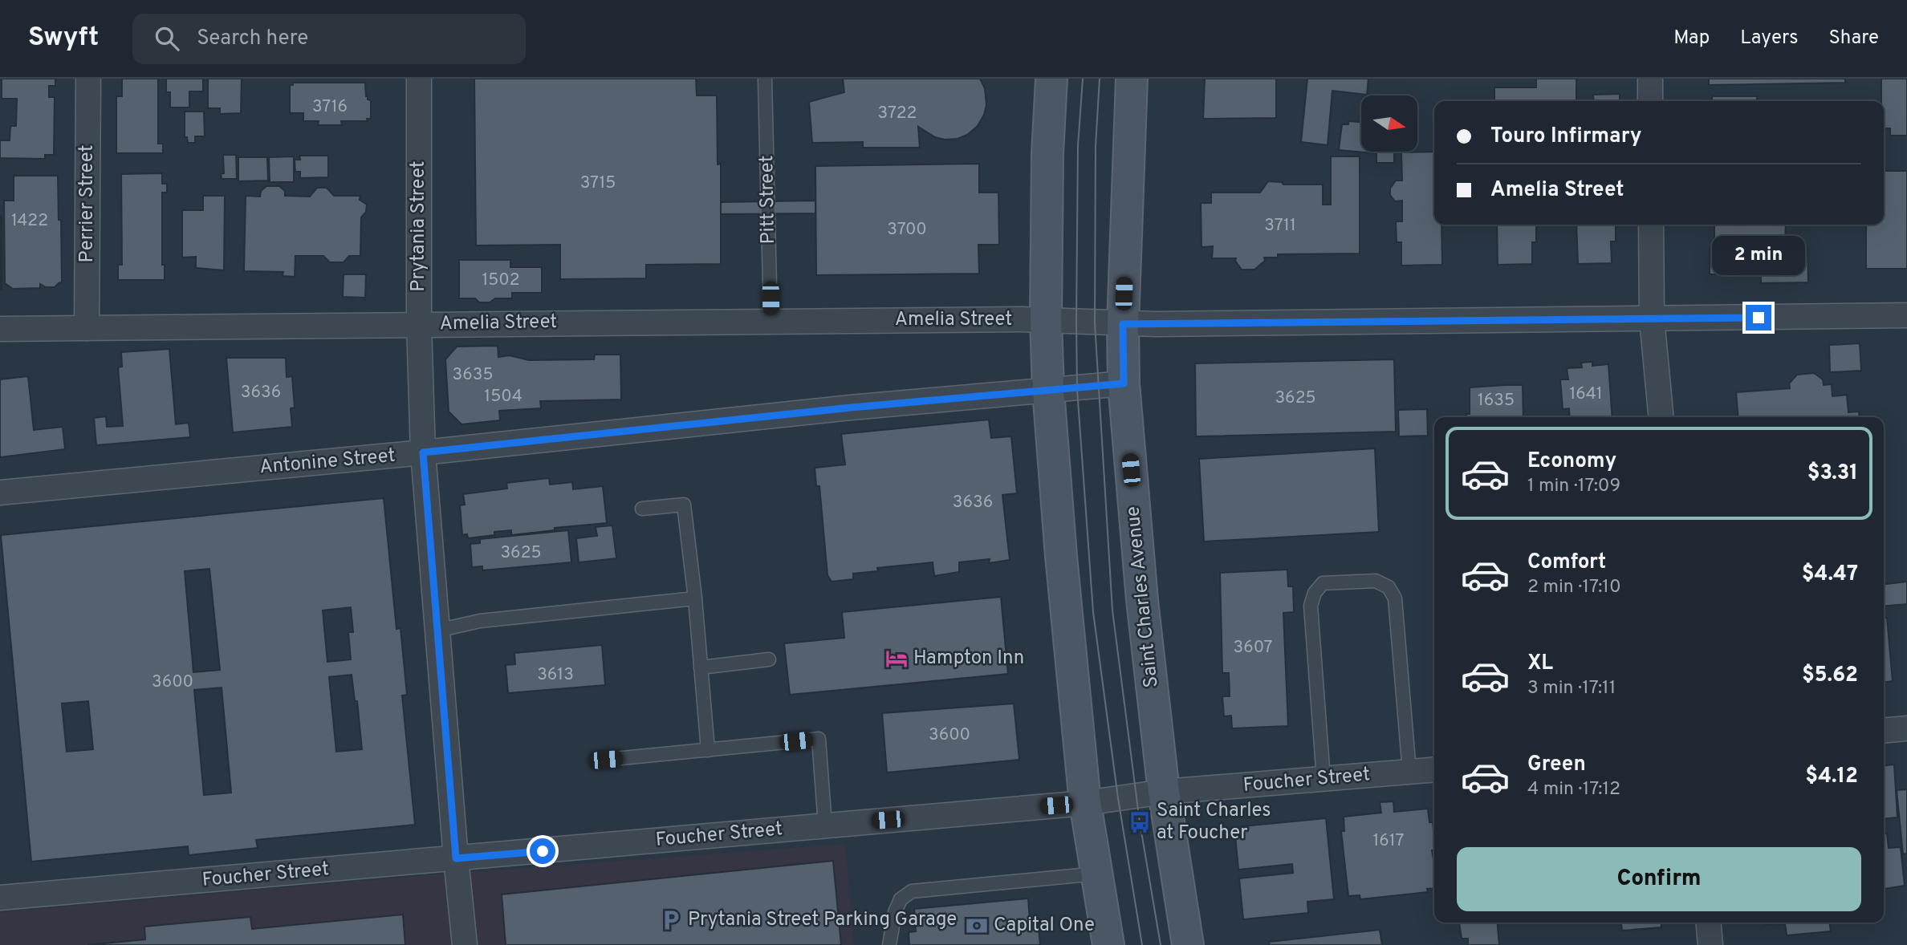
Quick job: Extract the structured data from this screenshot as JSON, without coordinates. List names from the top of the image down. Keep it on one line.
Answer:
{"streets":{"main road":["Saint Charles Avenue"],"street":["Perrier Street","Prytania Street","Amelia Street","Antonine Street","Foucher Street"],"lane":["Pitt Street"]},"crossings":[["Pitt Street","Amelia Street"],["Perrier Street","Amelia Street"],["Prytania Street","Amelia Street"],["Prytania Street","Antonine Street"],["Prytania Street","Foucher Street"],["Amelia Street","Saint Charles Avenue"],["Antonine Street","Saint Charles Avenue"],["Saint Charles Avenue","Foucher Street"]],"places":{"hotel":["Hampton Inn"],"bus stop":["Saint Charles at Foucher"],"parking":["Prytania Street Parking Garage"],"bank":["Capital One"]},"house_numbers":["3716","3722","3715","1422","3711","3700","1502","3635","3636","1641","1504","3625","1635","3636","3625","3607","3613","3600","3600","1617"],"north":"right","page":{"header":"Swyft","search":"Search here","nav":["Map","Layers","Share"],"banner":["Touro Infirmary","Amelia Street"],"bubble":"2 min","list":[{"name":"Economy","note":"1 min · 17:09","value":"$3.31"},{"name":"Comfort","note":"2 min · 17:10","value":"$4.47"},{"name":"XL","note":"3 min · 17:11","value":"$5.62"},{"name":"Green","note":"4 min · 17:12","value":"$4.12"}],"buttons":"Confirm"}}
